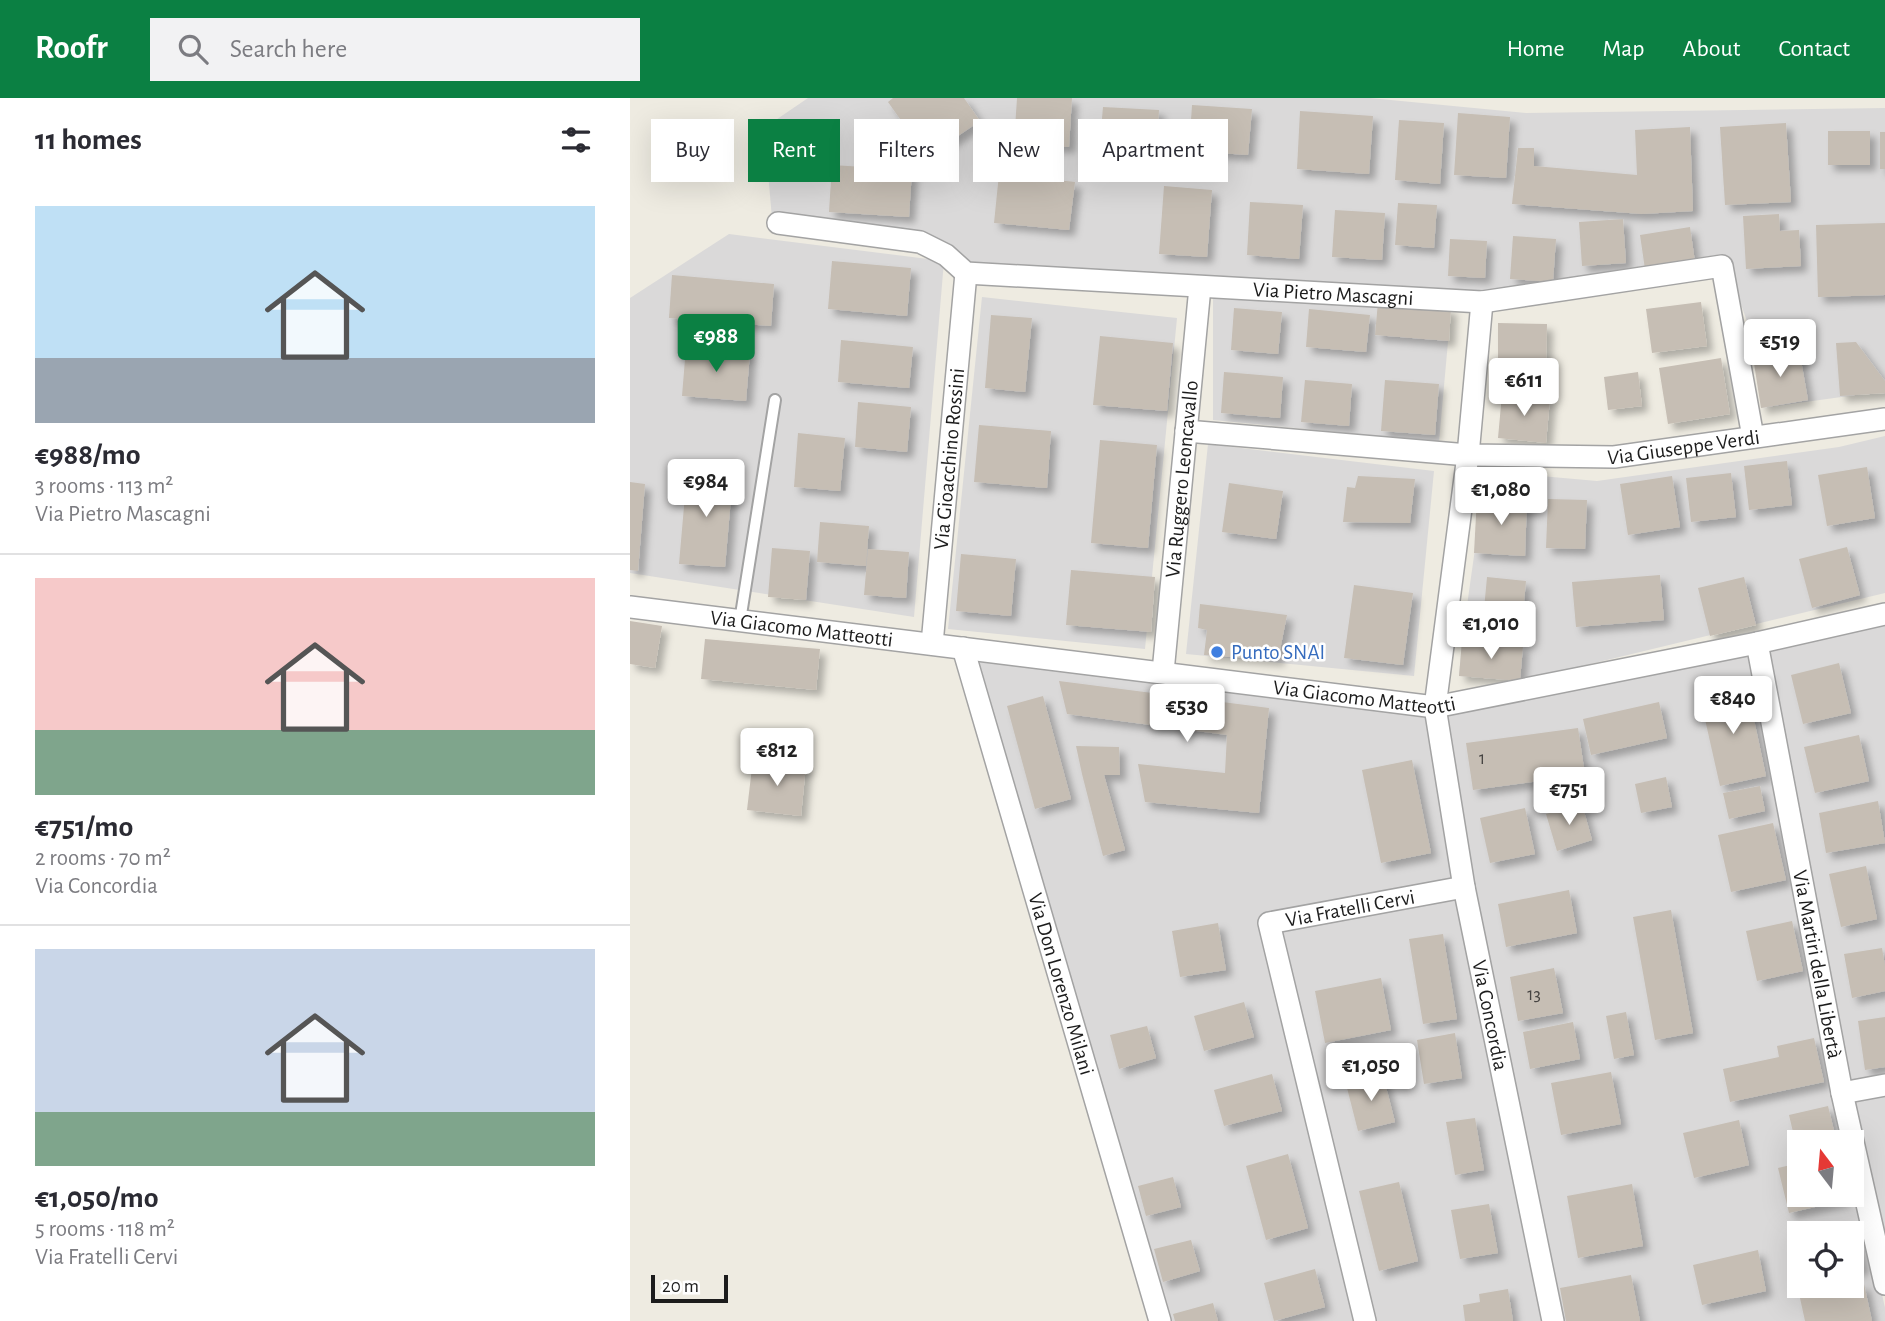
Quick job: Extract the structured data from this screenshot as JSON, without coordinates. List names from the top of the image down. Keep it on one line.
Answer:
{"streets":{"street":["Via Pietro Mascagni","Via Giuseppe Verdi","Via Gioacchino Rossini","Via Ruggero Leoncavallo","Via Giacomo Matteotti","Via Fratelli Cervi","Via Martiri della Libertà","Via Don Lorenzo Milani","Via Concordia"]},"crossings":[["Via Pietro Mascagni","Via Giuseppe Verdi"],["Via Pietro Mascagni","Via Gioacchino Rossini"],["Via Pietro Mascagni","Via Ruggero Leoncavallo"],["Via Pietro Mascagni","Via Concordia"],["Via Giuseppe Verdi","Via Ruggero Leoncavallo"],["Via Giuseppe Verdi","Via Concordia"],["Via Gioacchino Rossini","Via Giacomo Matteotti"],["Via Ruggero Leoncavallo","Via Giacomo Matteotti"],["Via Giacomo Matteotti","Via Martiri della Libertà"],["Via Giacomo Matteotti","Via Don Lorenzo Milani"],["Via Giacomo Matteotti","Via Concordia"],["Via Fratelli Cervi","Via Concordia"]],"places":["Punto SNAI"],"house_numbers":["1","13"],"scale_bar":"20 m","north":"top","page":{"header":"Roofr","search":"Search here","nav":["Home","Map","About","Contact"],"heading":"11 homes","chip":["Buy","Rent","Filters","New","Apartment"],"list":[{"name":"€988/mo","note":"3 rooms · 113 m² · Via Pietro Mascagni"},{"name":"€751/mo","note":"2 rooms · 70 m² · Via Concordia"},{"name":"€1,050/mo","note":"5 rooms · 118 m² · Via Fratelli Cervi"}],"price":["€988","€519","€611","€984","€1,080","€1,010","€840","€530","€812","€751","€1,050"],"scale":"20 m"}}
